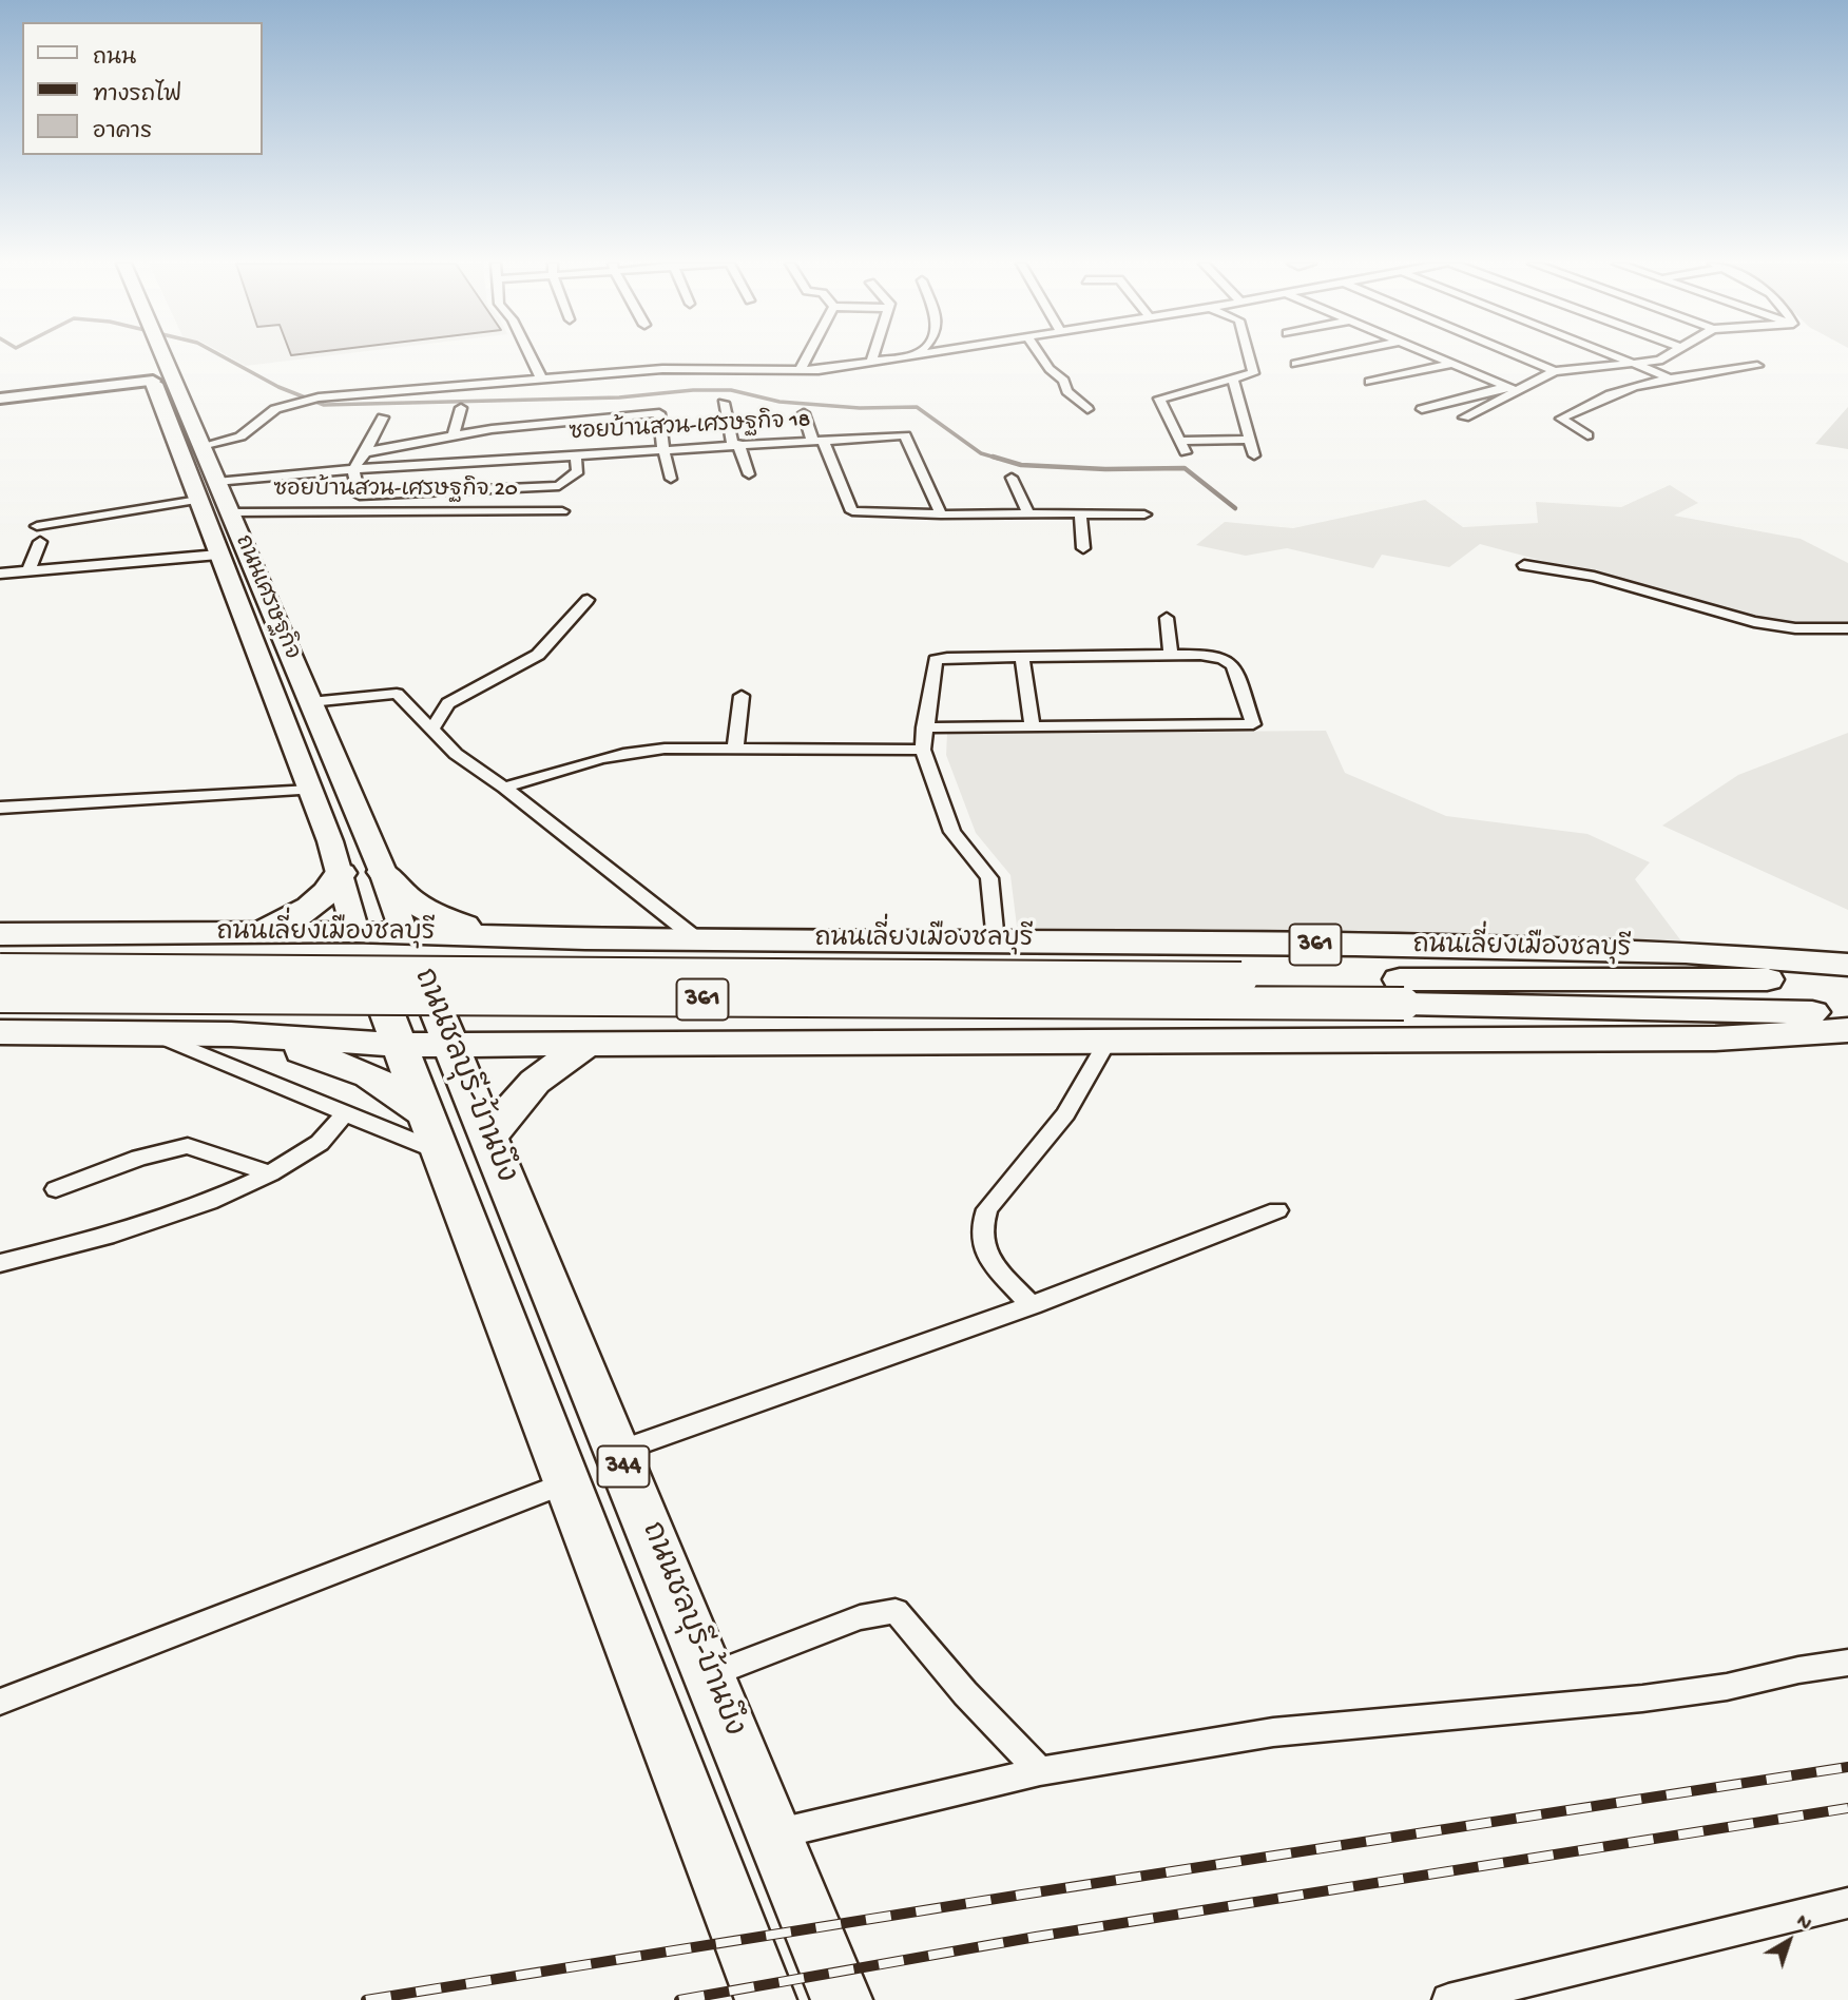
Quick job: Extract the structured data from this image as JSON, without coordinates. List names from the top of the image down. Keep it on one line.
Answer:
{"streets":{"highway":["ถนนเลี่ยงเมืองชลบุรี","361","ถนนชลบุรี-บ้านบึง","344"],"main road":["ถนนเศรษฐกิจ"],"street":["ซอยบ้านสวน-เศรษฐกิจ 18","ซอยบ้านสวน-เศรษฐกิจ 20"]},"crossings":[["ซอยบ้านสวน-เศรษฐกิจ 18","ถนนเศรษฐกิจ"],["ซอยบ้านสวน-เศรษฐกิจ 20","ถนนเศรษฐกิจ"],["ถนนเศรษฐกิจ","ถนนเลี่ยงเมืองชลบุรี"],["ถนนเศรษฐกิจ","ถนนชลบุรี-บ้านบึง"],["ถนนเลี่ยงเมืองชลบุรี","ถนนชลบุรี-บ้านบึง"],["361","ถนนชลบุรี-บ้านบึง"]],"legend":["ถนน","ทางรถไฟ","อาคาร"],"north":"top right"}
